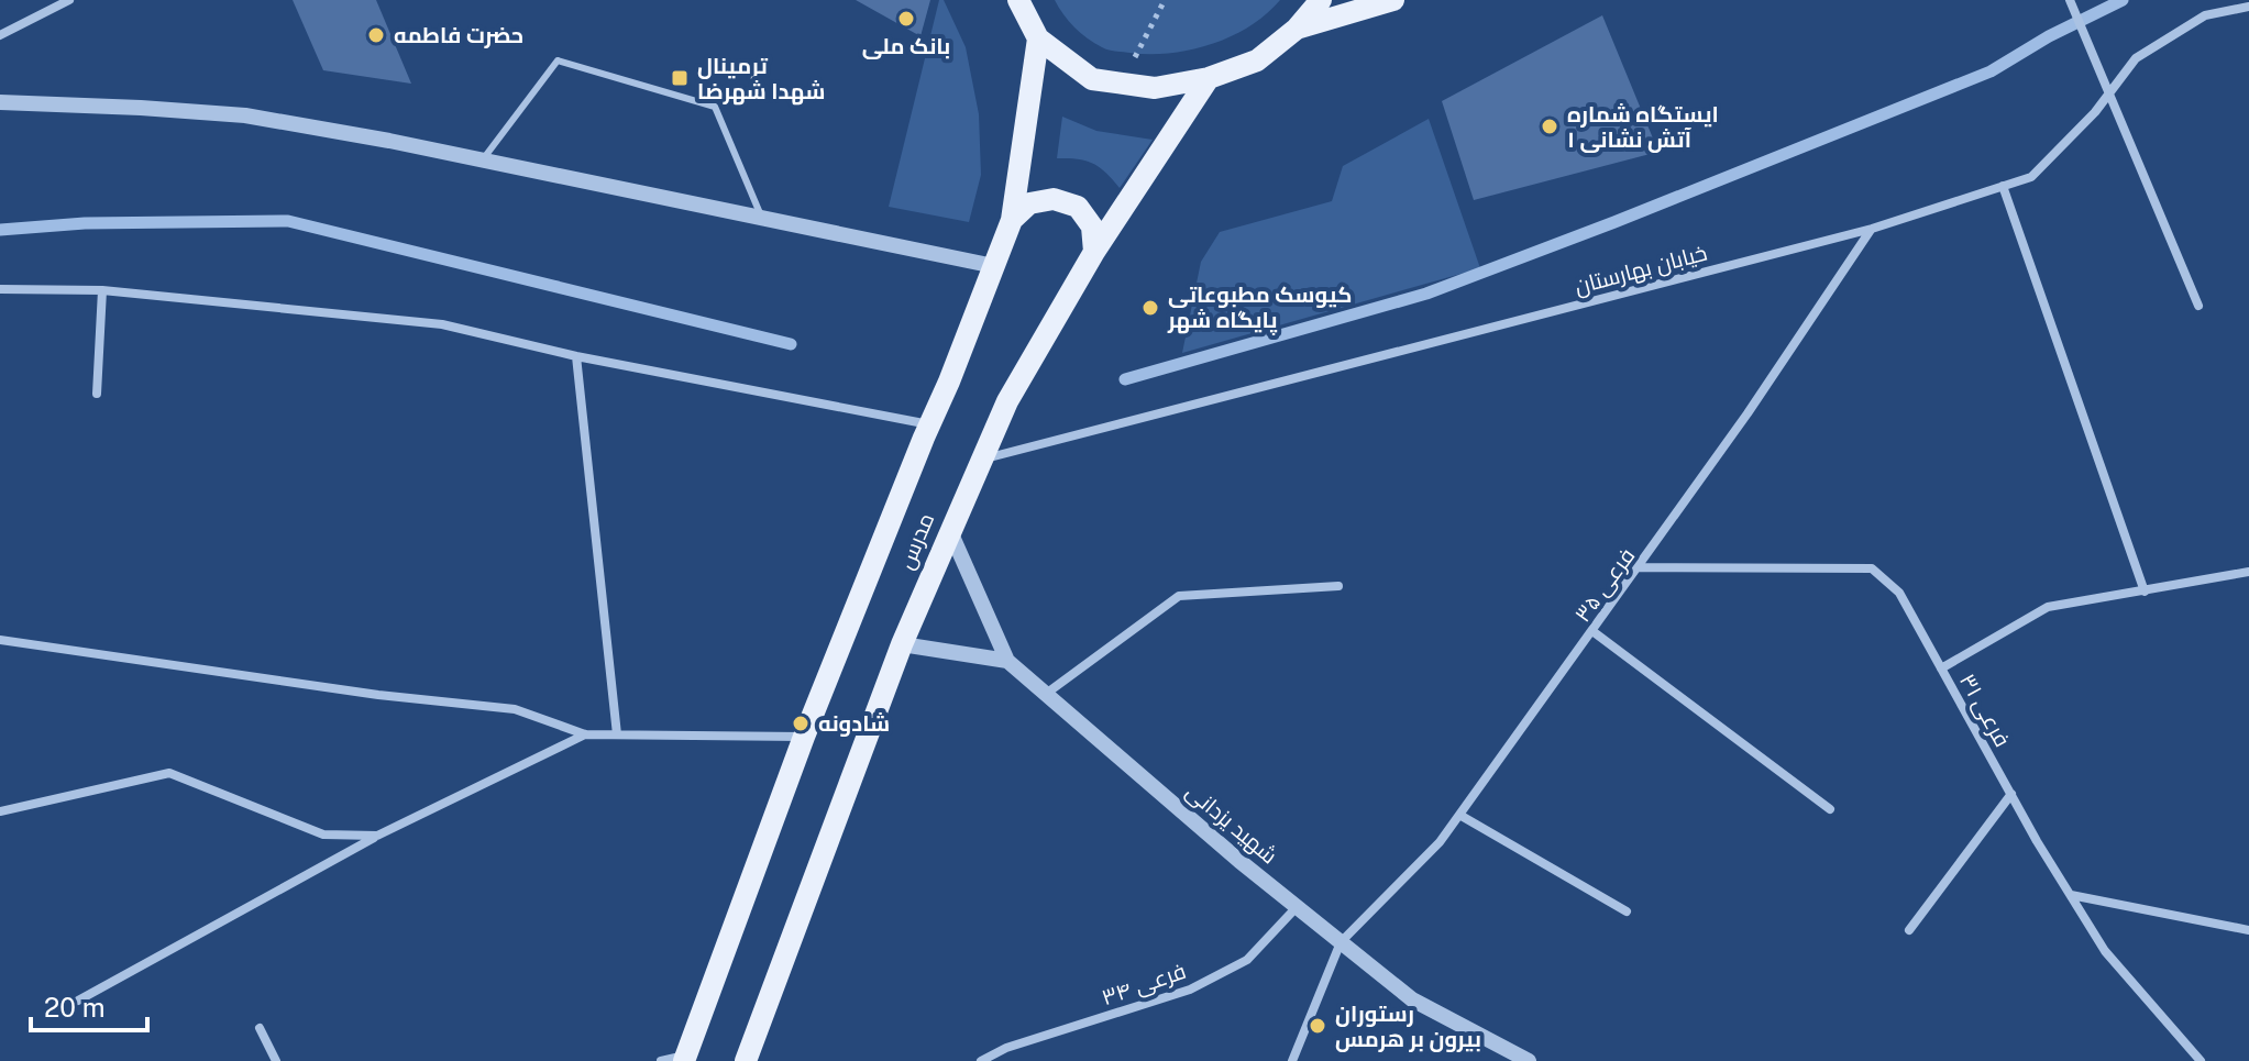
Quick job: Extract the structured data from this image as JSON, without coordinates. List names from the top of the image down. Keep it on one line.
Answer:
{"streets":{"main road":["مدرس"],"street":["خیابان بهارستان","فرعی ۳۵","فرعی ۳۱","شهید یزدانی","فرعی ۳۴"]},"crossings":[["خیابان بهارستان","مدرس"],["خیابان بهارستان","فرعی ۳۵"],["فرعی ۳۵","فرعی ۳۱"],["فرعی ۳۵","شهید یزدانی"],["شهید یزدانی","فرعی ۳۴"]],"places":{"other":["بانک ملی","حضرت فاطمه","ایستگاه شماره ۱ آتش نشانی","کیوسک مطبوعاتی پایگاه شهر","شادونه","رستوران بیرون بر هرمس"],"transit":["ترمینال شهدا شهرضا"]},"scale_bar":"20 m"}
